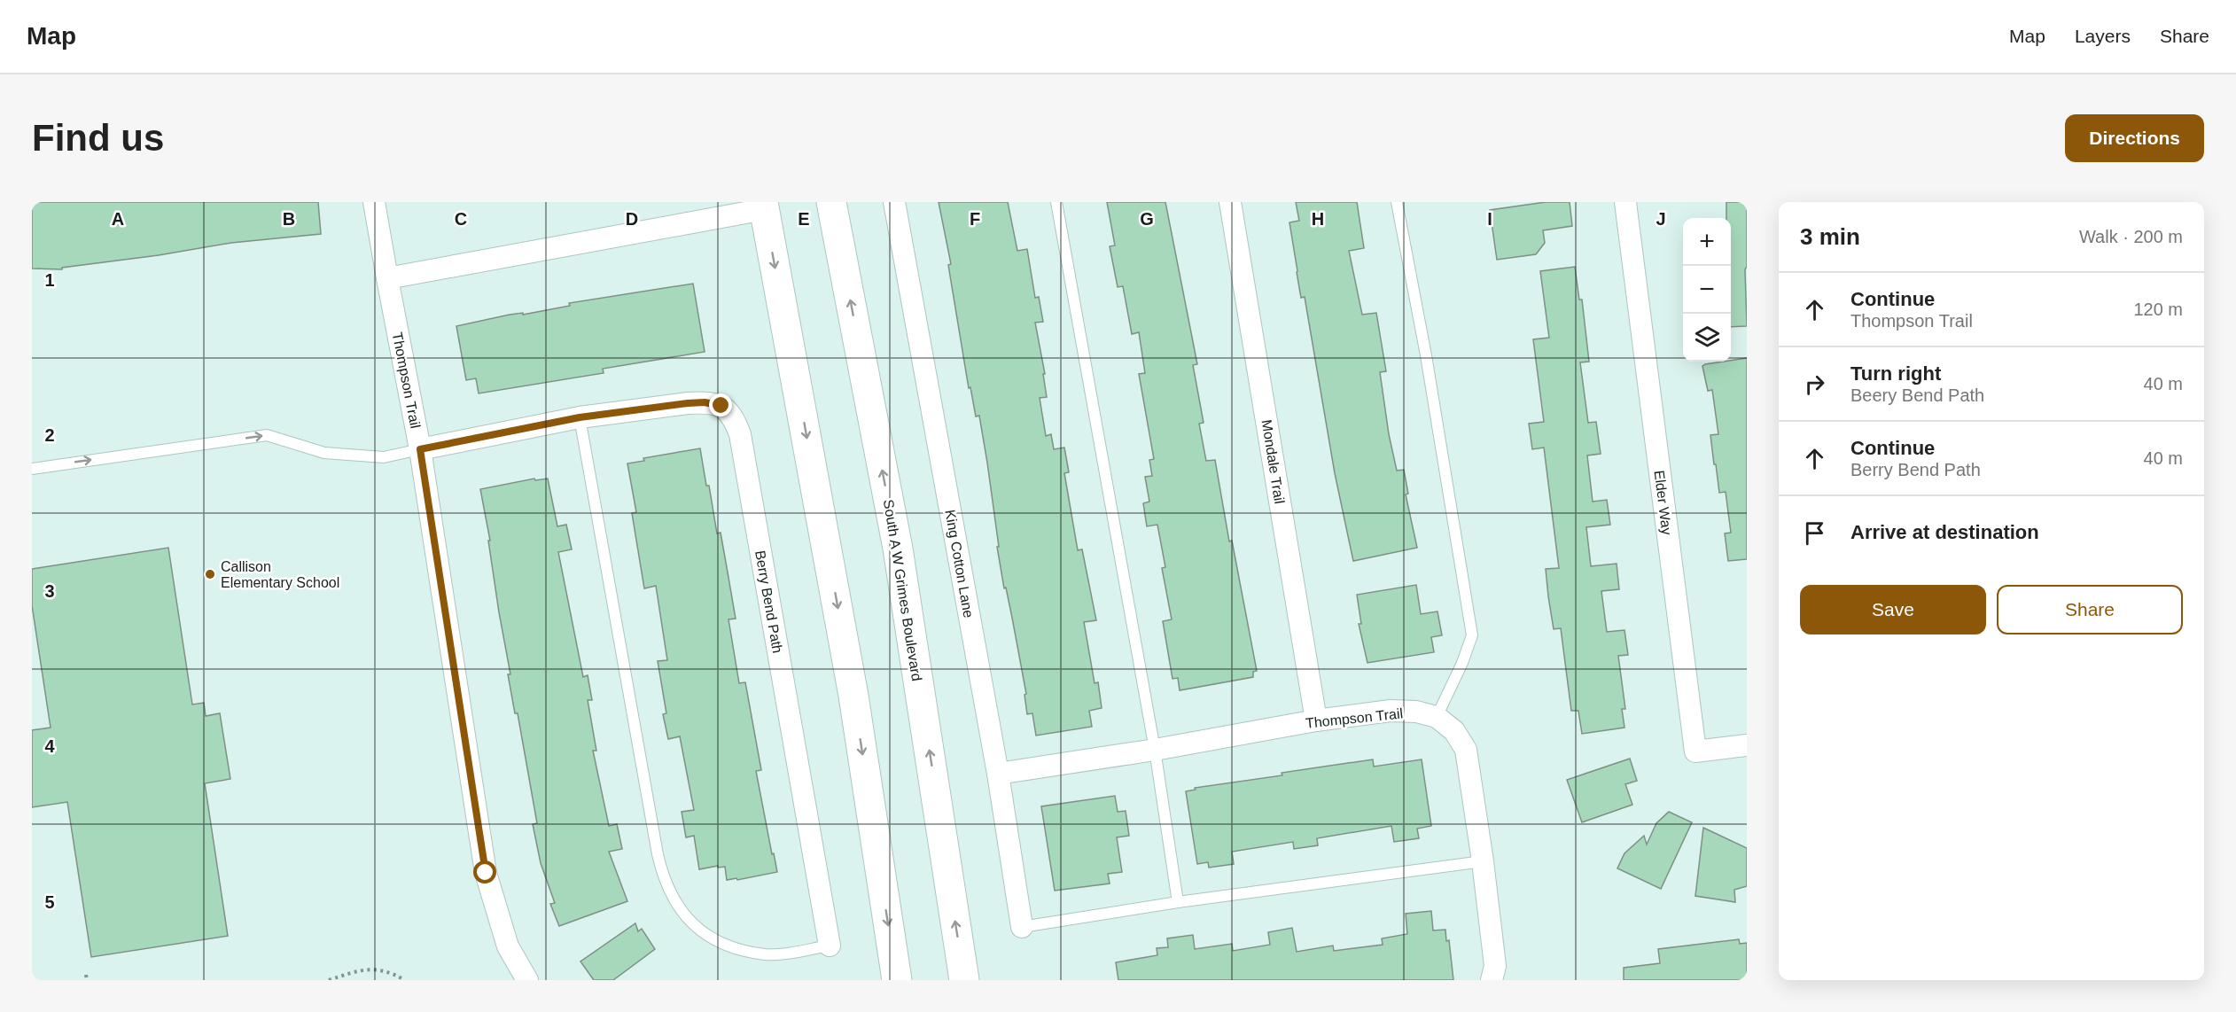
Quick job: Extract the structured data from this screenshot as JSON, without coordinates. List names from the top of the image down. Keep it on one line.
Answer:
{"streets":{"main road":["South A W Grimes Boulevard"],"street":["Thompson Trail","Mondale Trail","Elder Way","King Cotton Lane","Berry Bend Path"]},"crossings":[["Thompson Trail","Mondale Trail"],["Thompson Trail","King Cotton Lane"]],"places":["Callison Elementary School"],"page":{"header":"Map","nav":["Map","Layers","Share"],"buttons":["Directions",["Save","Share"]],"title":"Find us","heading":["3 min","Walk · 200 m"],"map_buttons":["+","−"],"list":[["Continue","Thompson Trail","120 m"],["Turn right","Beery Bend Path","40 m"],["Continue","Berry Bend Path","40 m"],"Arrive at destination"]},"grid":{"columns":["A","B","C","D","E","F","G","H","I","J"],"rows":["1","2","3","4","5"]}}
